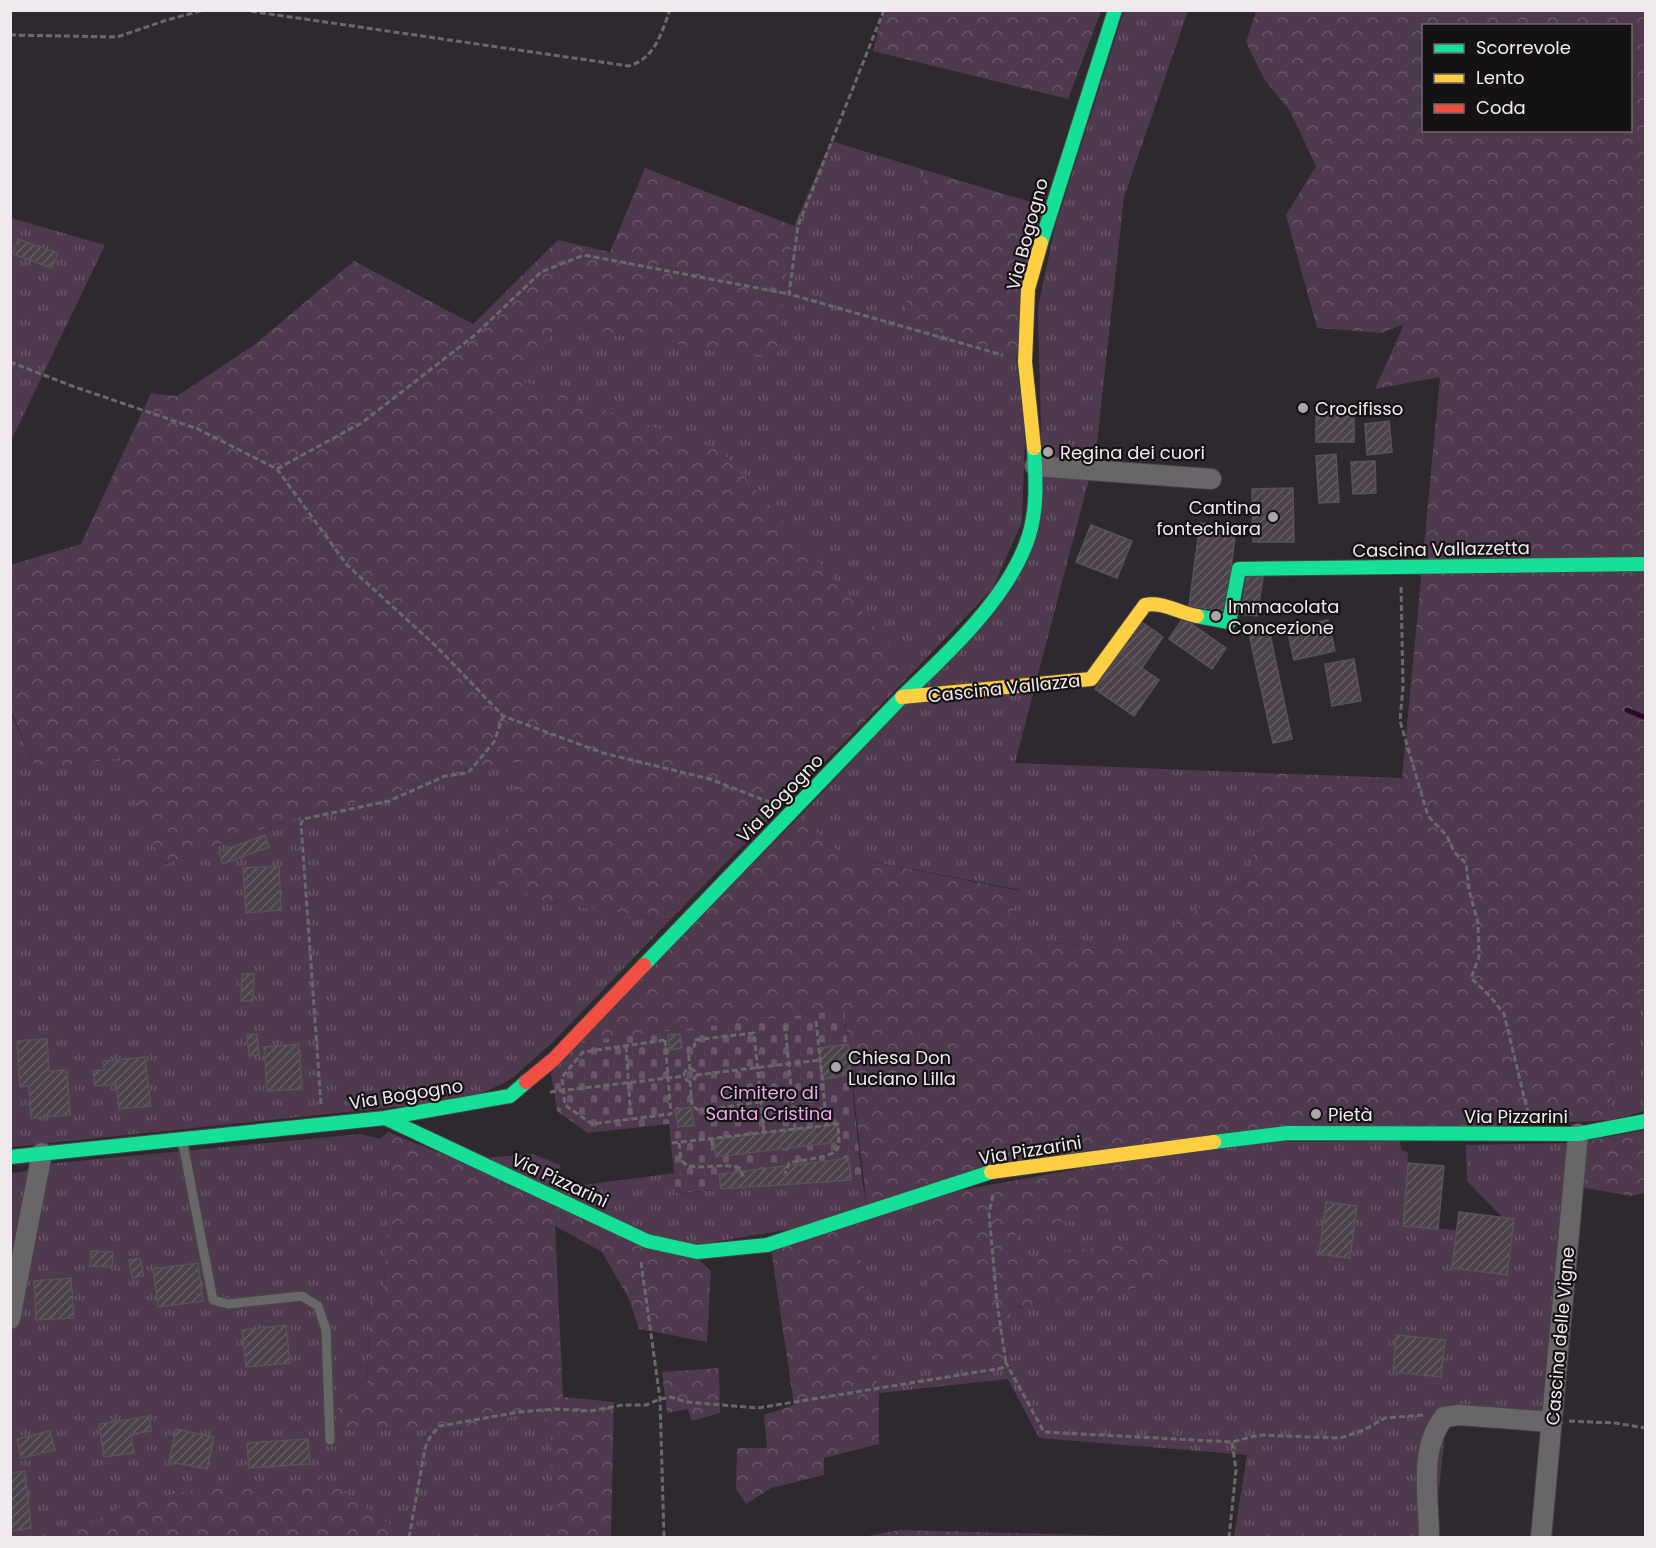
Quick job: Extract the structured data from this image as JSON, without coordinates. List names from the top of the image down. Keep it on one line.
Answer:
{"streets":{"street":["Via Bogogno","Cascina Vallazzetta","Cascina Vallazza","Via Pizzarini","Cascina delle Vigne"]},"crossings":[["Via Bogogno","Cascina Vallazza"],["Via Bogogno","Via Pizzarini"],["Cascina Vallazzetta","Cascina Vallazza"],["Via Pizzarini","Cascina delle Vigne"]],"parks":["Cimitero di Santa Cristina"],"places":["Crocifisso","Regina dei cuori","Cantina fontechiara","Immacolata Concezione","Chiesa Don Luciano Lilla","Pietà"],"legend":["Scorrevole","Lento","Coda"]}
